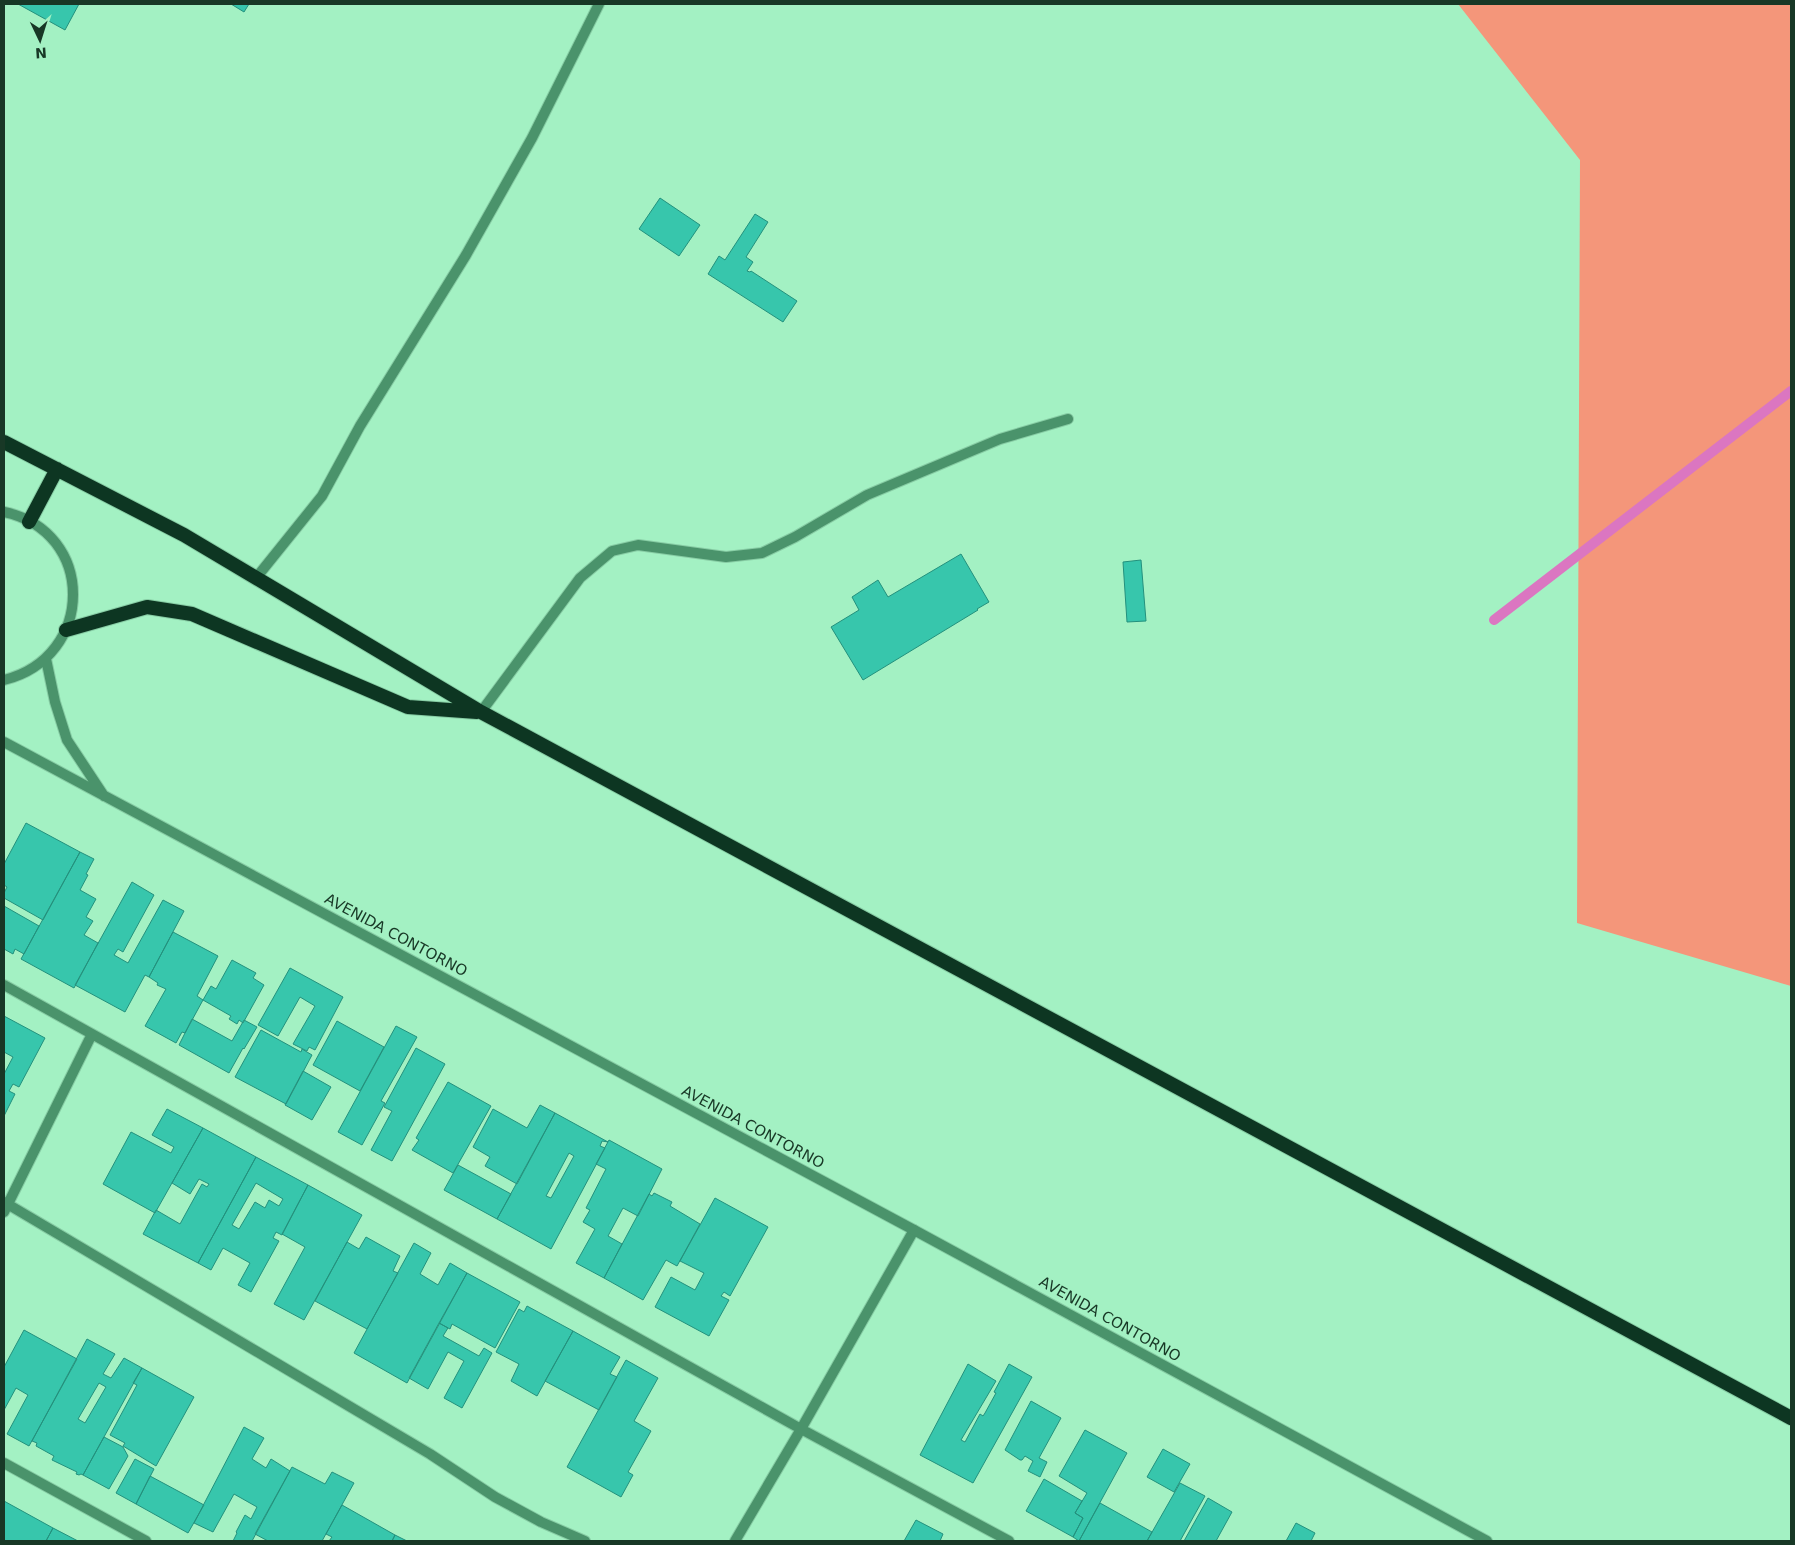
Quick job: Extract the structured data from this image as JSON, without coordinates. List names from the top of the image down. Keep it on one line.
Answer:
{"streets":{"street":["AVENIDA CONTORNO"]},"north":"bottom"}
